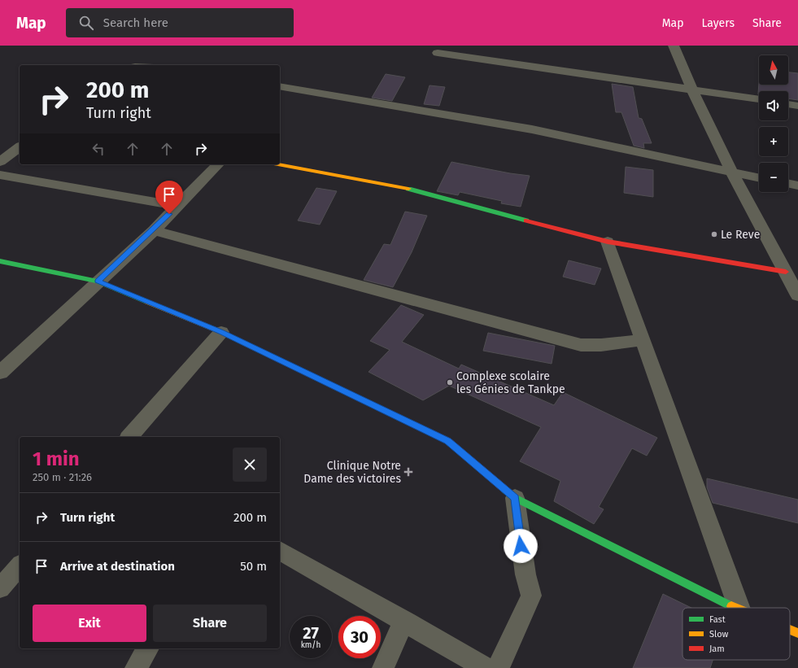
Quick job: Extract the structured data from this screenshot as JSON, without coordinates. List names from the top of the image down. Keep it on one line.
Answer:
{"places":{"other":["Le Reve","Complexe scolaire les Génies de Tankpe"],"health":["Clinique Notre Dame des victoires"]},"legend":["Fast","Slow","Jam"],"north":"top","page":{"header":"Map","search":"Search here","nav":["Map","Layers","Share"],"map_buttons":["+","−"],"turn":["200 m","Turn right"],"heading":["1 min","250 m · 21:26"],"list":[{"name":"Turn right","value":"200 m"},{"name":"Arrive at destination","value":"50 m"}],"buttons":["Exit","Share"],"speed":"27 km/h","limit":"30"}}
